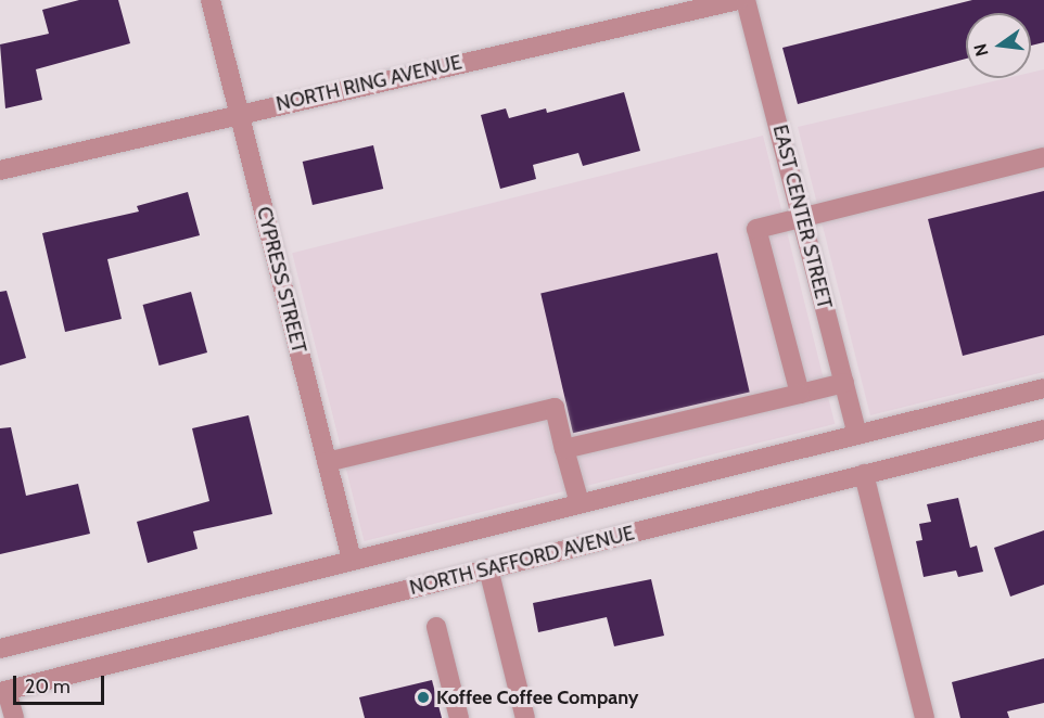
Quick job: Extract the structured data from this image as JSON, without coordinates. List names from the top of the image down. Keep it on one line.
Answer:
{"streets":{"street":["NORTH RING AVENUE","EAST CENTER STREET","CYPRESS STREET","NORTH SAFFORD AVENUE"]},"crossings":[["NORTH RING AVENUE","CYPRESS STREET"]],"places":["Koffee Coffee Company"],"scale_bar":"20 m","north":"left"}
